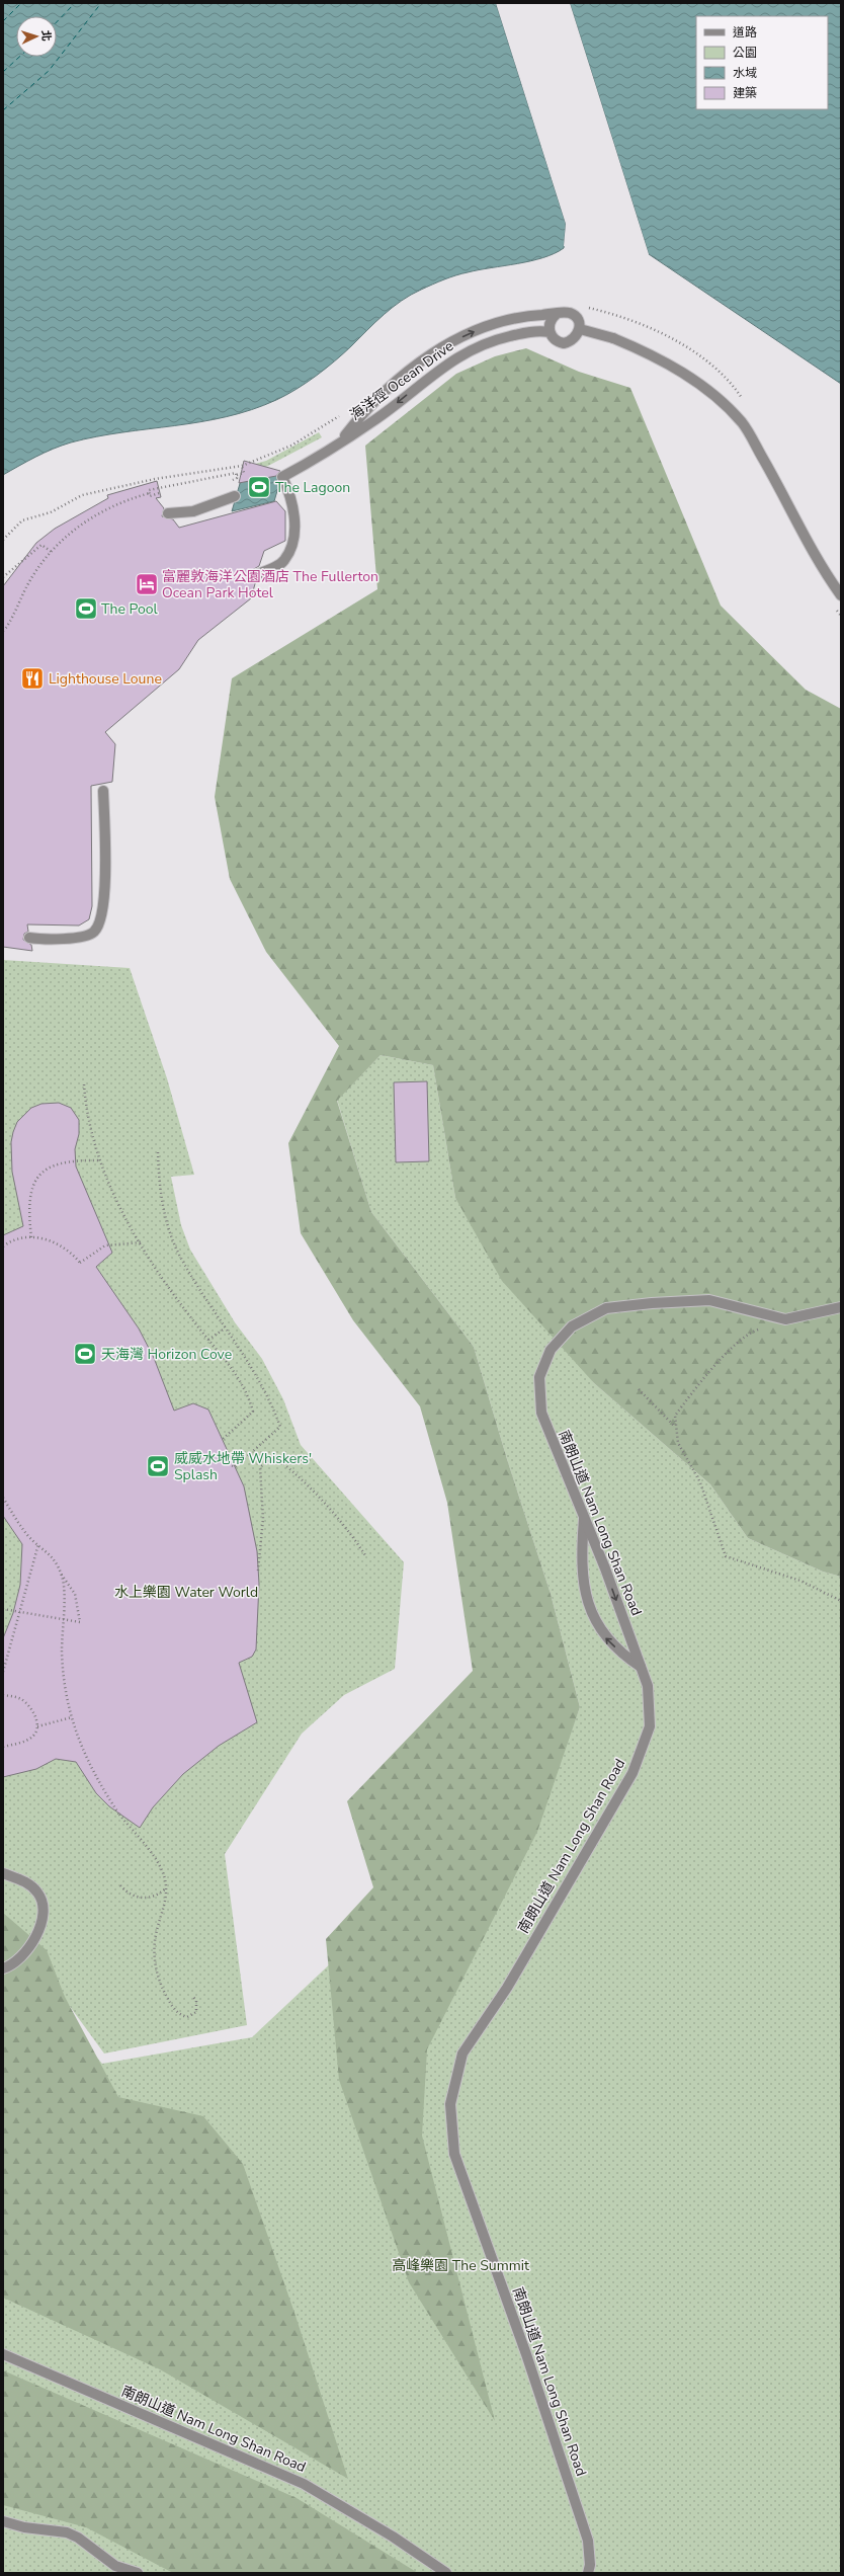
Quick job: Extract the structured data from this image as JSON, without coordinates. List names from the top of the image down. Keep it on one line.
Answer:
{"streets":{"street":["海洋徑 Ocean Drive","南朗山道 Nam Long Shan Road"]},"parks":["水上樂園 Water World","高峰樂園 The Summit"],"places":{"sports":["The Lagoon","The Pool","天海灣 Horizon Cove","威威水地帶 Whiskers' Splash"],"hotel":["富麗敦海洋公園酒店 The Fullerton Ocean Park Hotel"],"restaurant":["Lighthouse Loune"]},"legend":["道路","公園","水域","建築"],"north":"right"}
